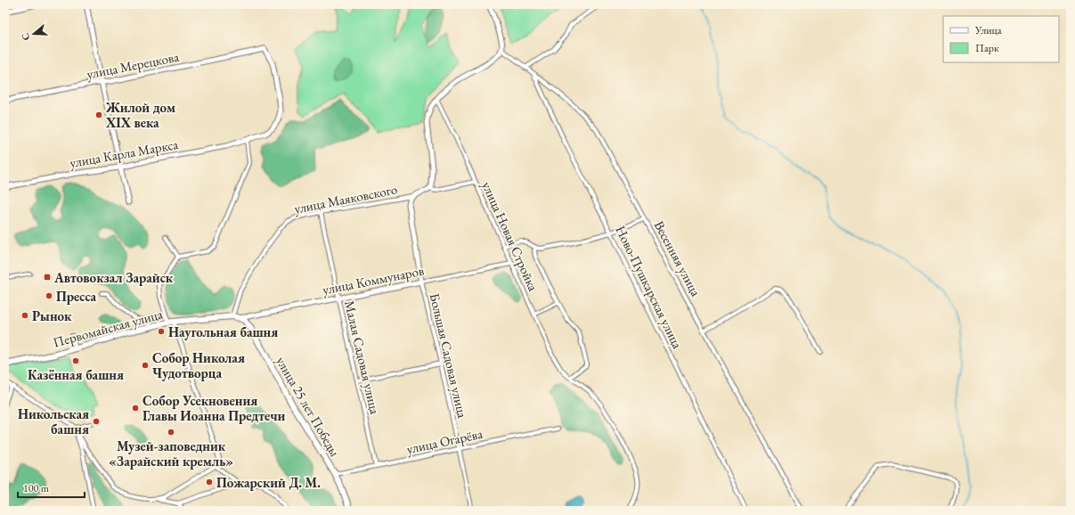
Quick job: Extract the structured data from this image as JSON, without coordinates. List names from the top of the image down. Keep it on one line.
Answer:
{"streets":{"main road":["Первомайская улица","улица 25 лет Победы"],"street":["улица Мерецкова","улица Карла Маркса","улица Маяковского","улица Новая Стройка","Весенняя улица","улица Коммунаров","Ново-Пушкарская улица","Большая Садовая улица","Малая Садовая улица","улица Огарёва"]},"crossings":[["улица Мерецкова","улица Карла Маркса"],["улица Маяковского","Первомайская улица"],["улица Маяковского","Большая Садовая улица"],["улица Маяковского","Малая Садовая улица"],["улица Новая Стройка","улица Коммунаров"],["Весенняя улица","Ново-Пушкарская улица"],["улица Коммунаров","Первомайская улица"],["улица Коммунаров","Большая Садовая улица"],["улица Коммунаров","Малая Садовая улица"],["улица Коммунаров","улица 25 лет Победы"],["Первомайская улица","улица 25 лет Победы"],["Большая Садовая улица","улица Огарёва"],["Малая Садовая улица","улица Огарёва"],["улица 25 лет Победы","улица Огарёва"]],"places":{"other":["Жилой дом XIX века","Пресса","Рынок","Наугольная башня","Казённая башня","Собор Николая Чудотворца","Собор Усекновения Главы Иоанна Предтечи","Никольская башня","Музей-заповедник «Зарайский кремль»","Пожарский Д. М."],"transit":["Автовокзал Зарайск"]},"legend":["Улица","Парк"],"scale_bar":"100 m","north":"left"}
